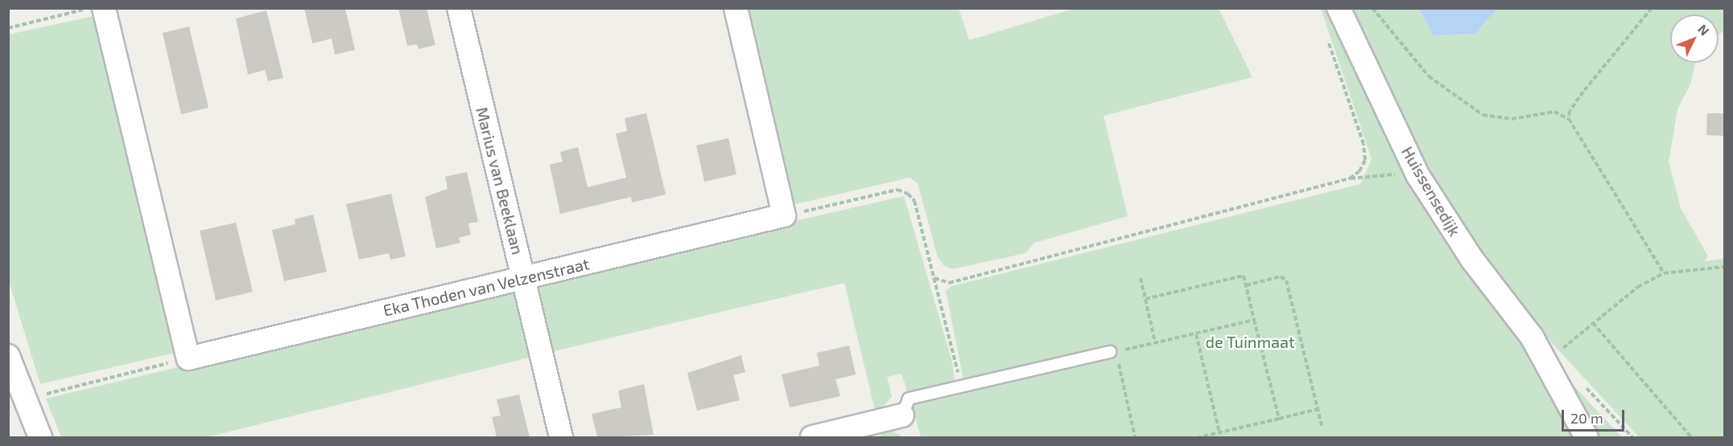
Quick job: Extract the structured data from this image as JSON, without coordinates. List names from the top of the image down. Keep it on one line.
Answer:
{"streets":{"street":["Marius van Beeklaan","Huissensedijk","Eka Thoden van Velzenstraat"]},"crossings":[["Marius van Beeklaan","Eka Thoden van Velzenstraat"]],"parks":["de Tuinmaat"],"scale_bar":"20 m","north":"top right"}
